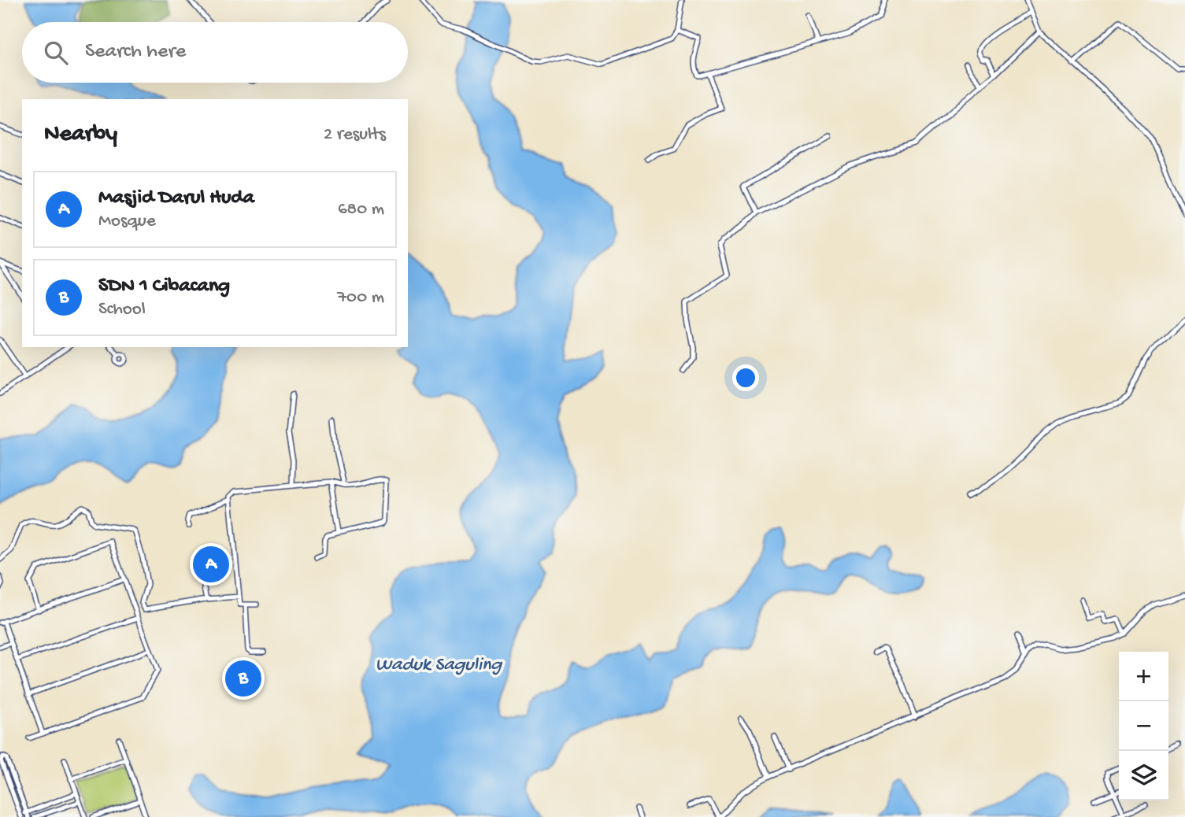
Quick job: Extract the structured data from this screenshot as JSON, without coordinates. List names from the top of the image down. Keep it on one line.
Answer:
{"water":["Waduk Saguling"],"page":{"search":"Search here","heading":["Nearby","2 results"],"list":[{"mark":"A","name":"Masjid Darul Huda","note":"Mosque","value":"680 m"},{"mark":"B","name":"SDN 1 Cibacang","note":"School","value":"700 m"}],"pins":["A","B"],"map_buttons":["+","−"]}}
